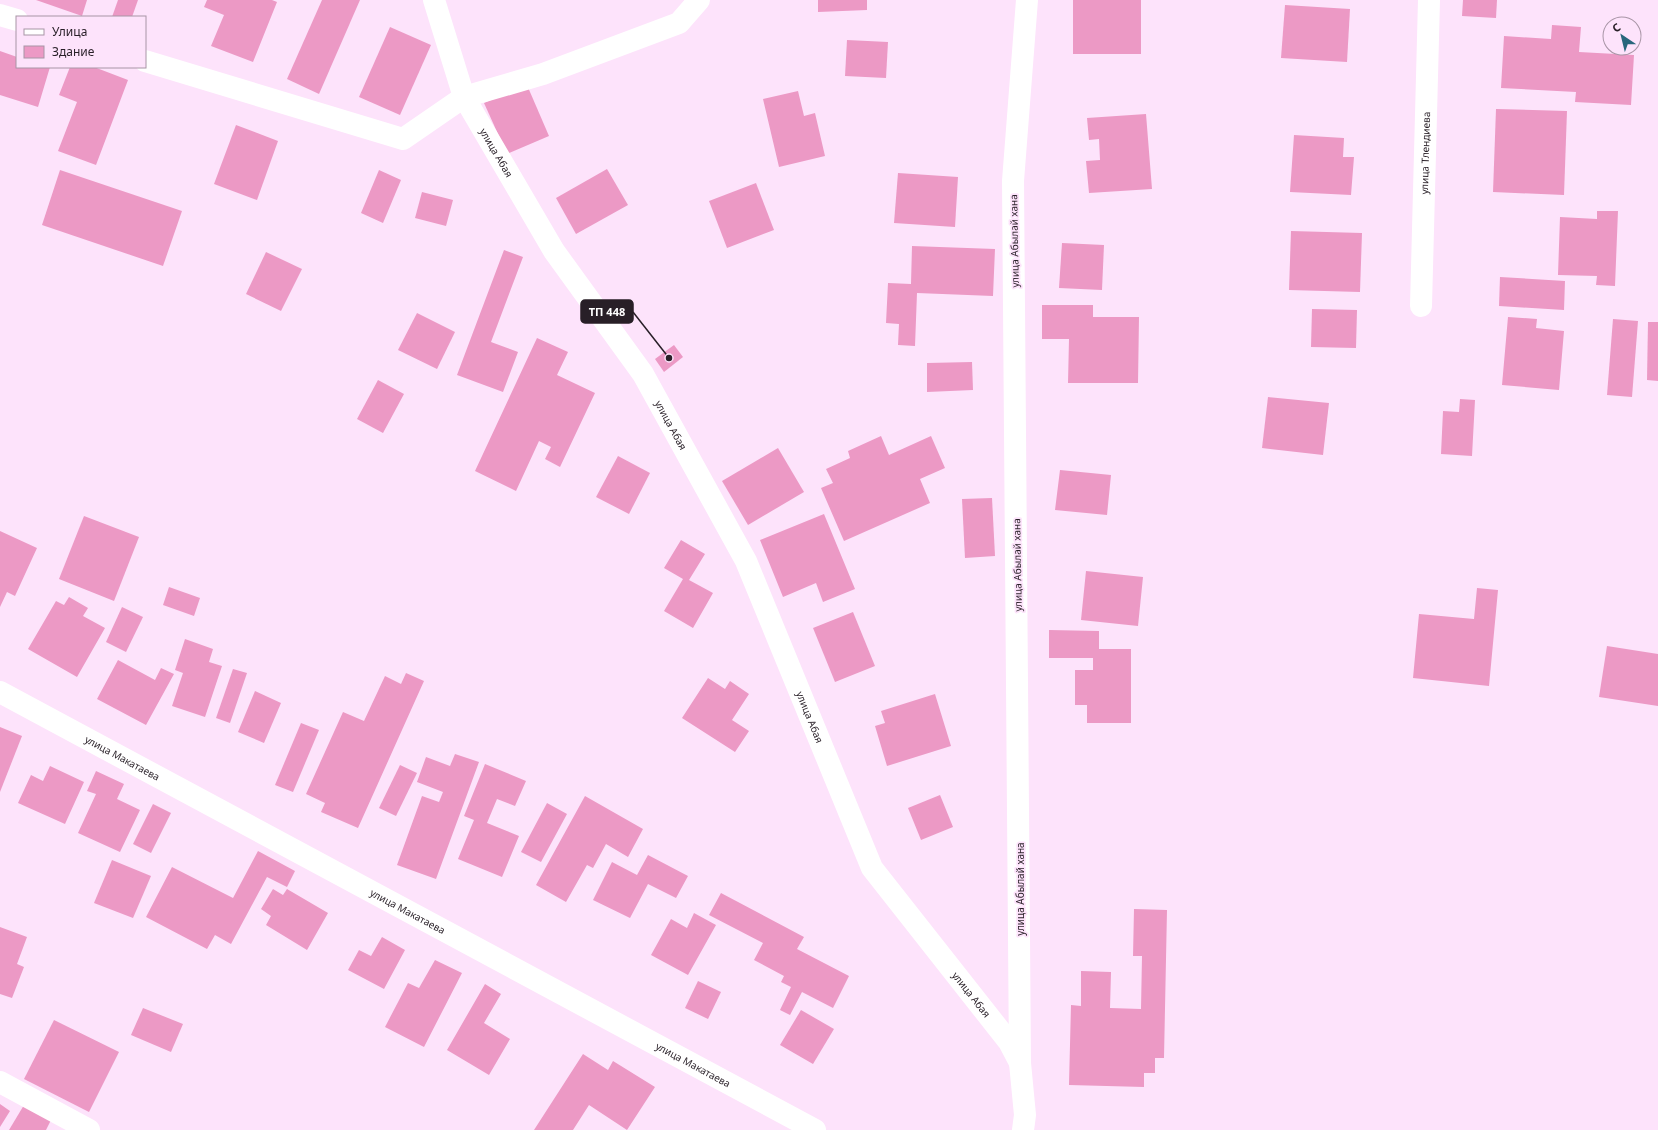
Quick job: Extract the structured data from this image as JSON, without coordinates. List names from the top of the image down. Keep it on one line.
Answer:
{"streets":{"street":["улица Абая","улица Тлендиева","улица Абылай хана","улица Макатаева"]},"crossings":[["улица Абая","улица Абылай хана"]],"places":["ТП 448"],"legend":["Улица","Здание"],"north":"top left"}
